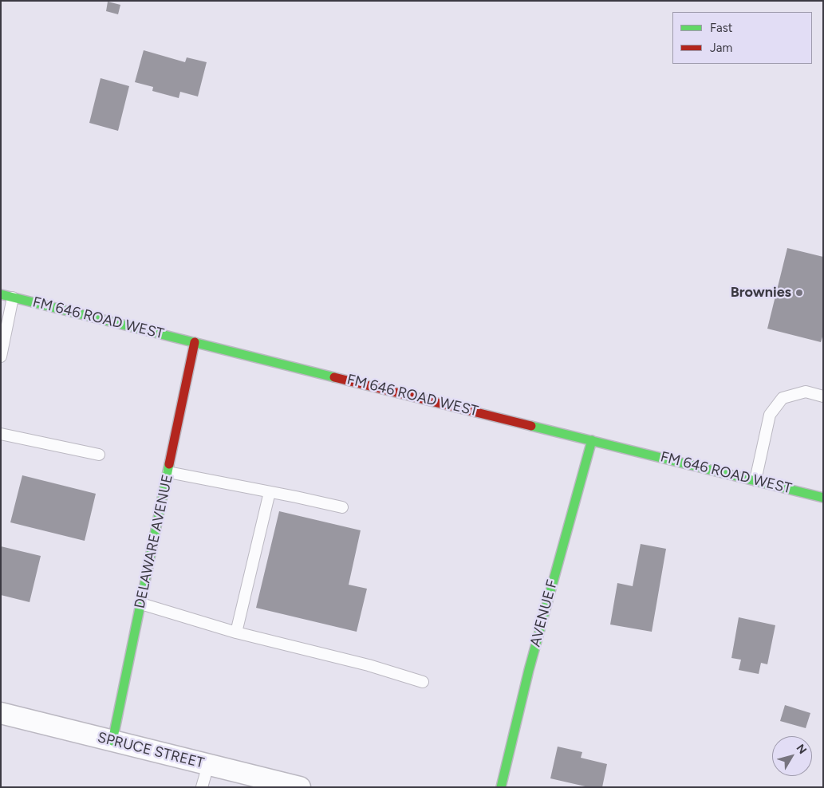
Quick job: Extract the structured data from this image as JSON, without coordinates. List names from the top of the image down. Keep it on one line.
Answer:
{"streets":{"main road":["FM 646 ROAD WEST","DELAWARE AVENUE","AVENUE F"],"street":["SPRUCE STREET"]},"crossings":[["FM 646 ROAD WEST","DELAWARE AVENUE"],["FM 646 ROAD WEST","AVENUE F"],["DELAWARE AVENUE","SPRUCE STREET"]],"places":["Brownies"],"legend":["Fast","Jam"],"north":"top right"}
